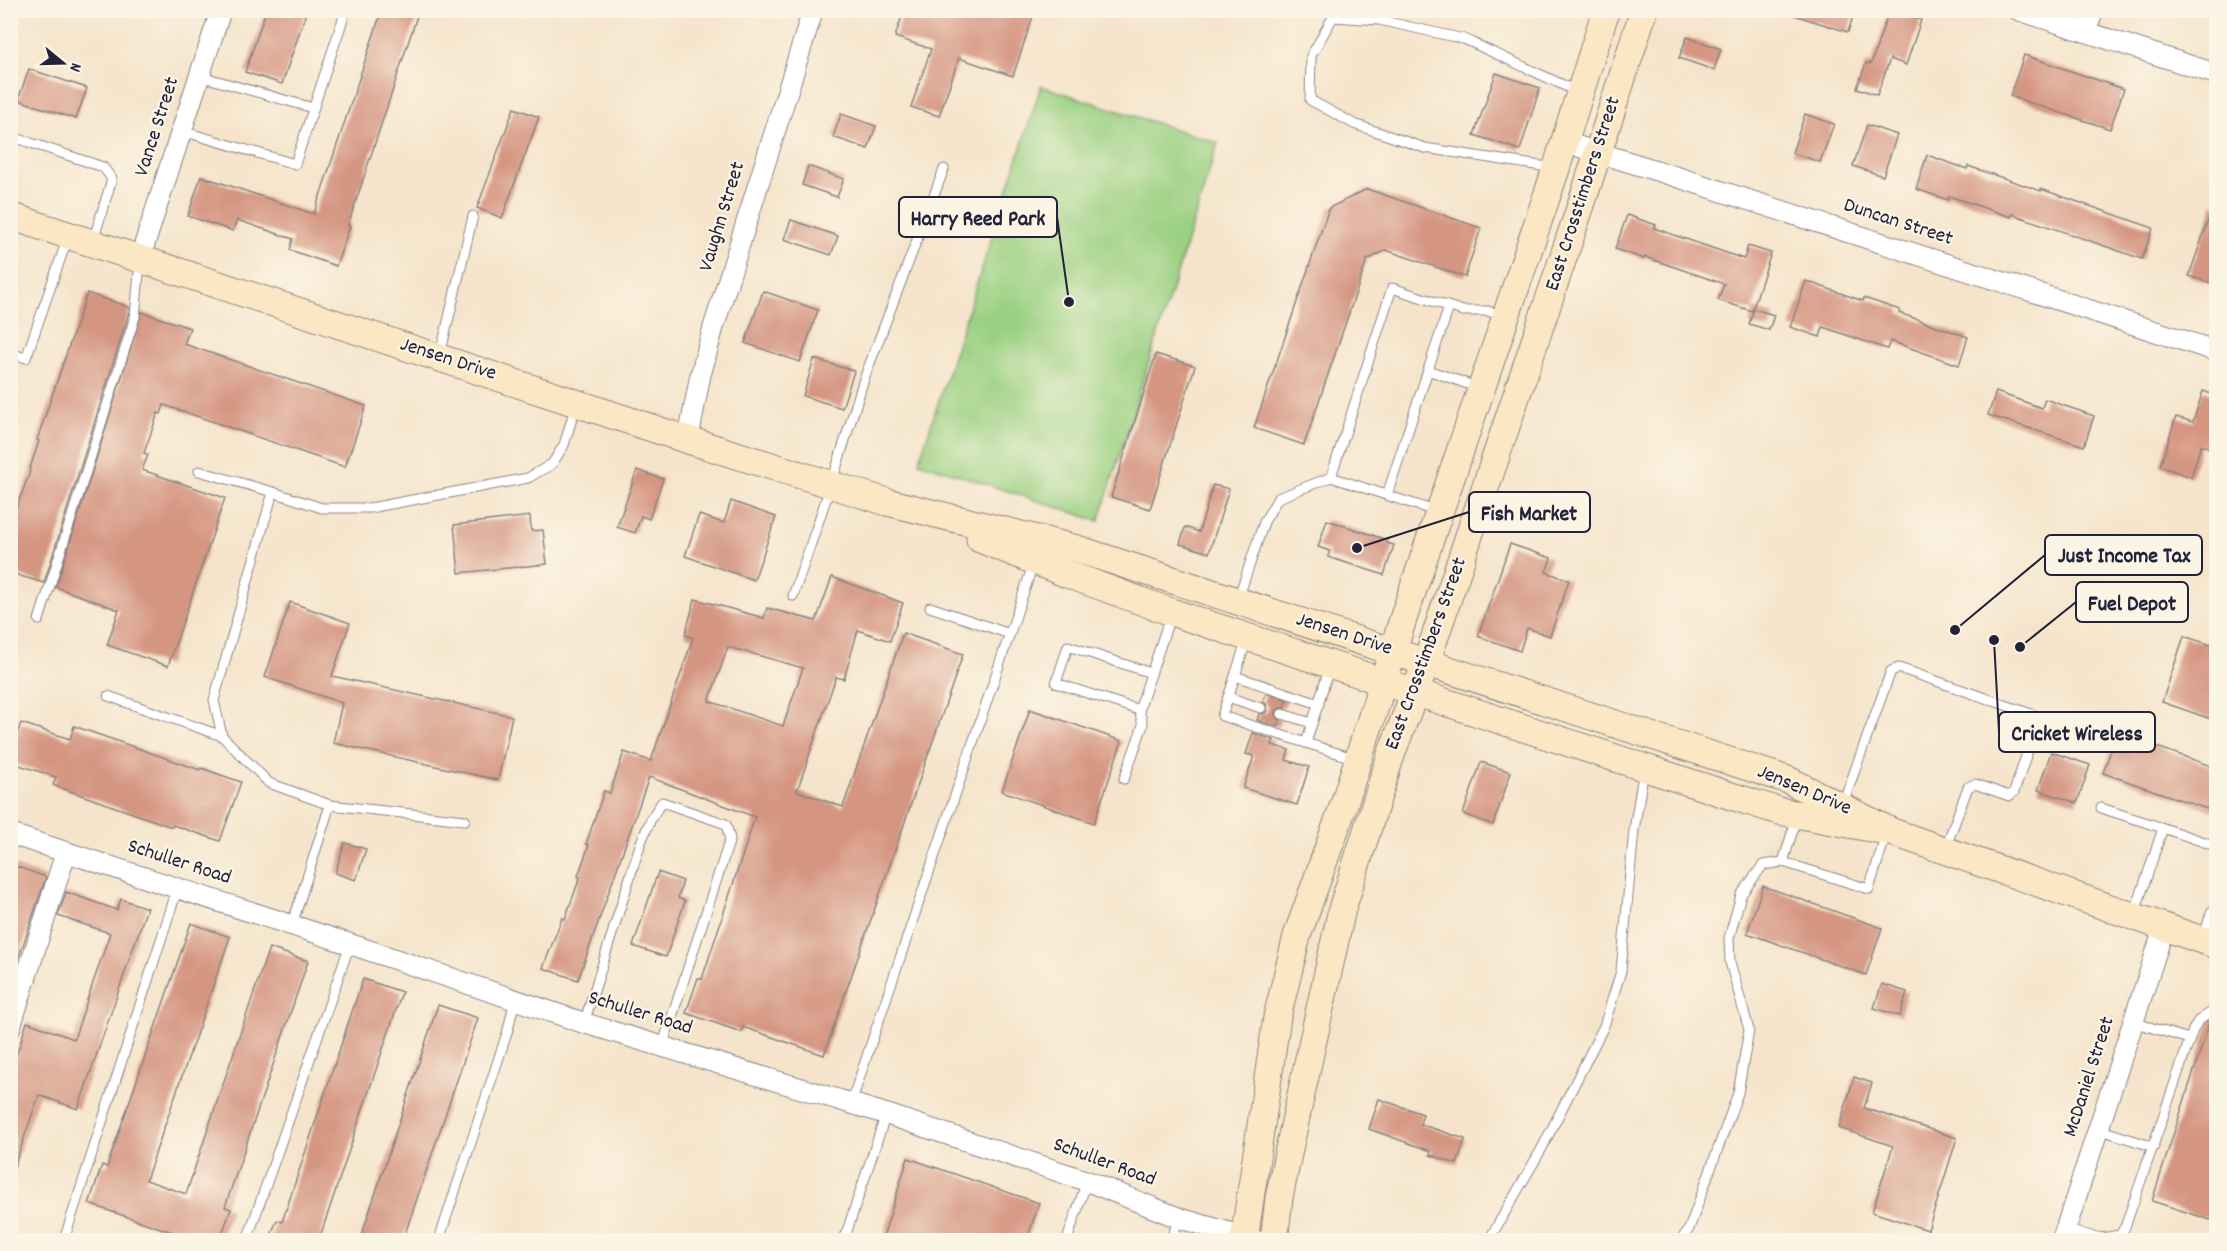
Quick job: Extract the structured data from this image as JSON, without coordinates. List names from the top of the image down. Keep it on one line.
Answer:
{"streets":{"main road":["East Crosstimbers Street","Jensen Drive"],"street":["Vance Street","Vaughn Street","Duncan Street","Schuller Road","McDaniel Street"]},"crossings":[["Vance Street","Jensen Drive"],["East Crosstimbers Street","Duncan Street"],["East Crosstimbers Street","Jensen Drive"],["East Crosstimbers Street","Schuller Road"],["Vaughn Street","Jensen Drive"],["Jensen Drive","McDaniel Street"]],"places":["Harry Reed Park","Fish Market","Just Income Tax","Cricket Wireless","Fuel Depot"],"north":"right"}
